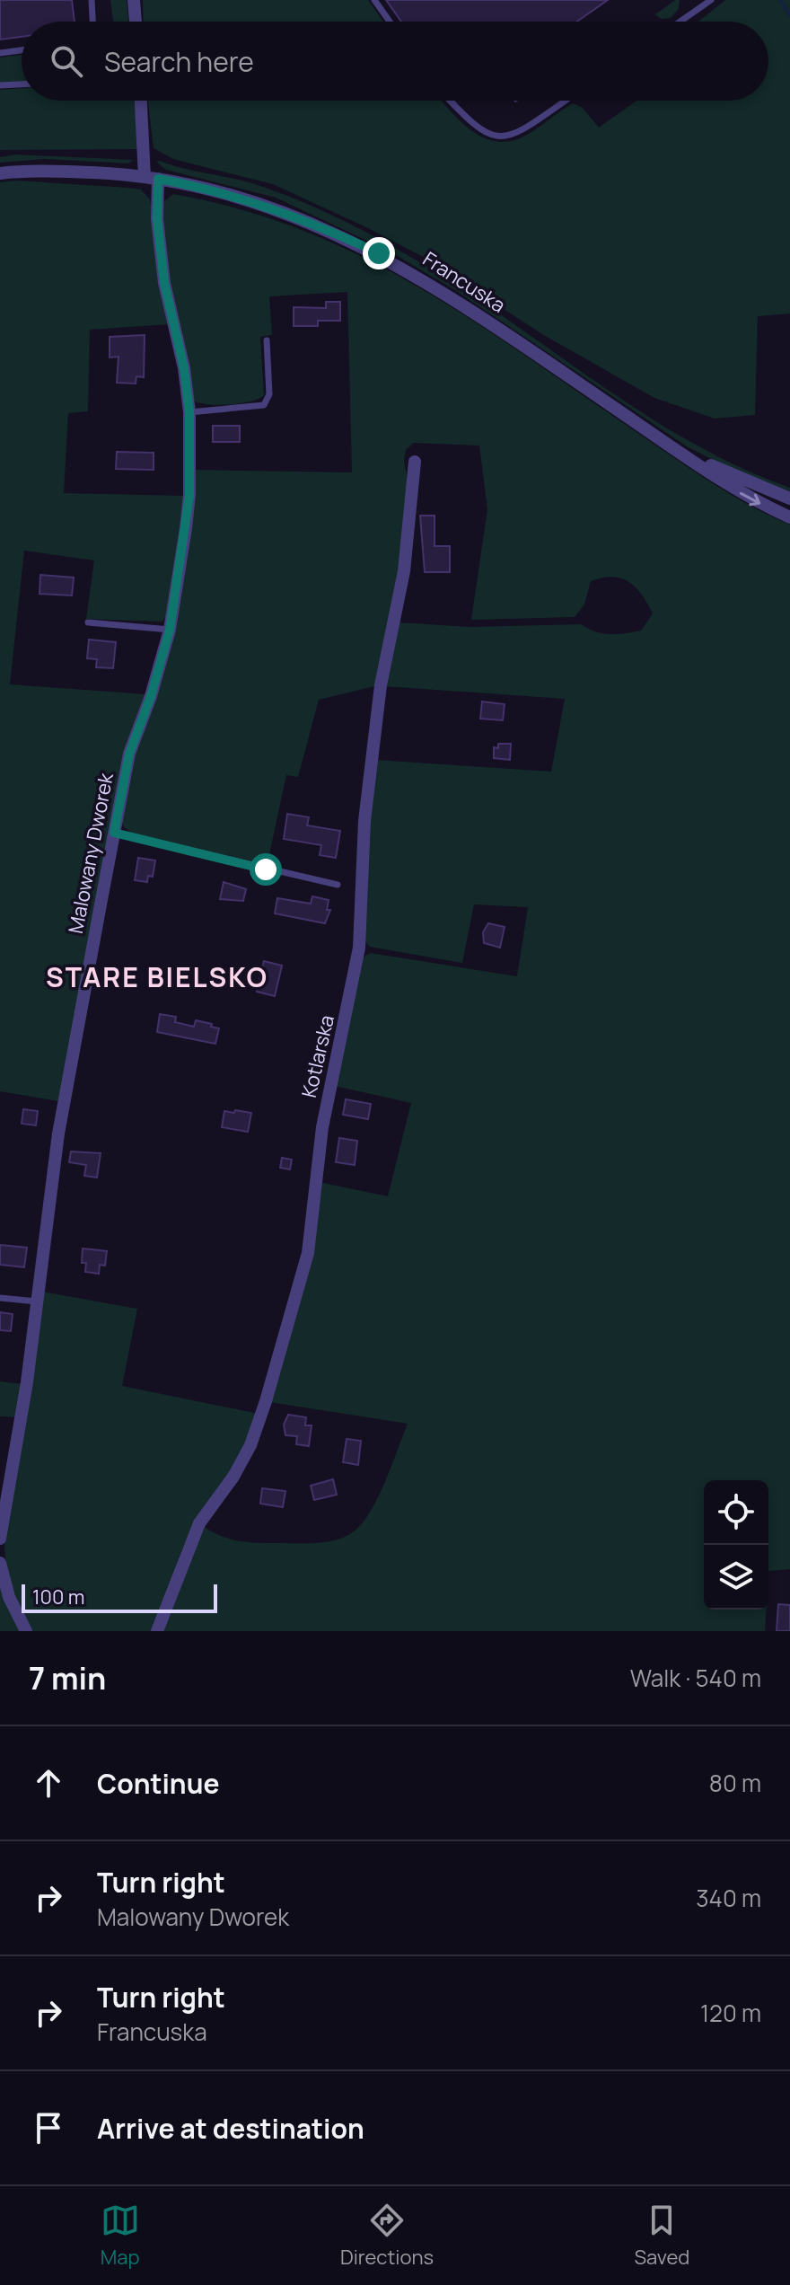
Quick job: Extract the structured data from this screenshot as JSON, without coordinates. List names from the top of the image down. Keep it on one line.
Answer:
{"streets":{"street":["Francuska","Malowany Dworek","Kotlarska"]},"crossings":[["Francuska","Malowany Dworek"]],"districts":["STARE BIELSKO"],"scale_bar":"100 m","page":{"search":"Search here","scale":"100 m","heading":["7 min","Walk · 540 m"],"list":[["Continue","80 m"],["Turn right","Malowany Dworek","340 m"],["Turn right","Francuska","120 m"],"Arrive at destination"],"nav":["Map","Directions","Saved"]}}
